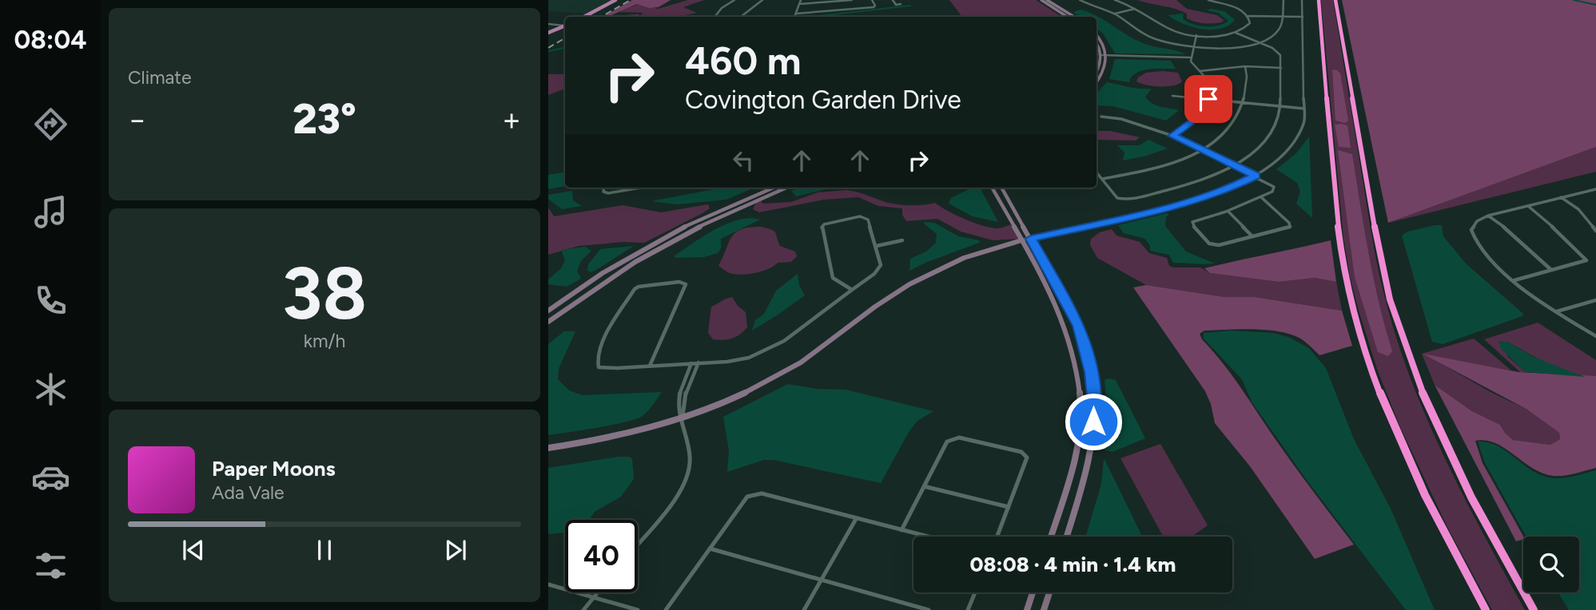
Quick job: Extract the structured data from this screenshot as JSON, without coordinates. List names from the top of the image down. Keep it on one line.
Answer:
{"page":{"tabs":"08:04","tile":["Climate",["38","km/h"]],"turn":["460 m","Covington Garden Drive"],"heat":["−","23°","+"],"song":["Paper Moons","Ada Vale"],"limit":"40","trip":"08:08 · 4 min · 1.4 km"}}
